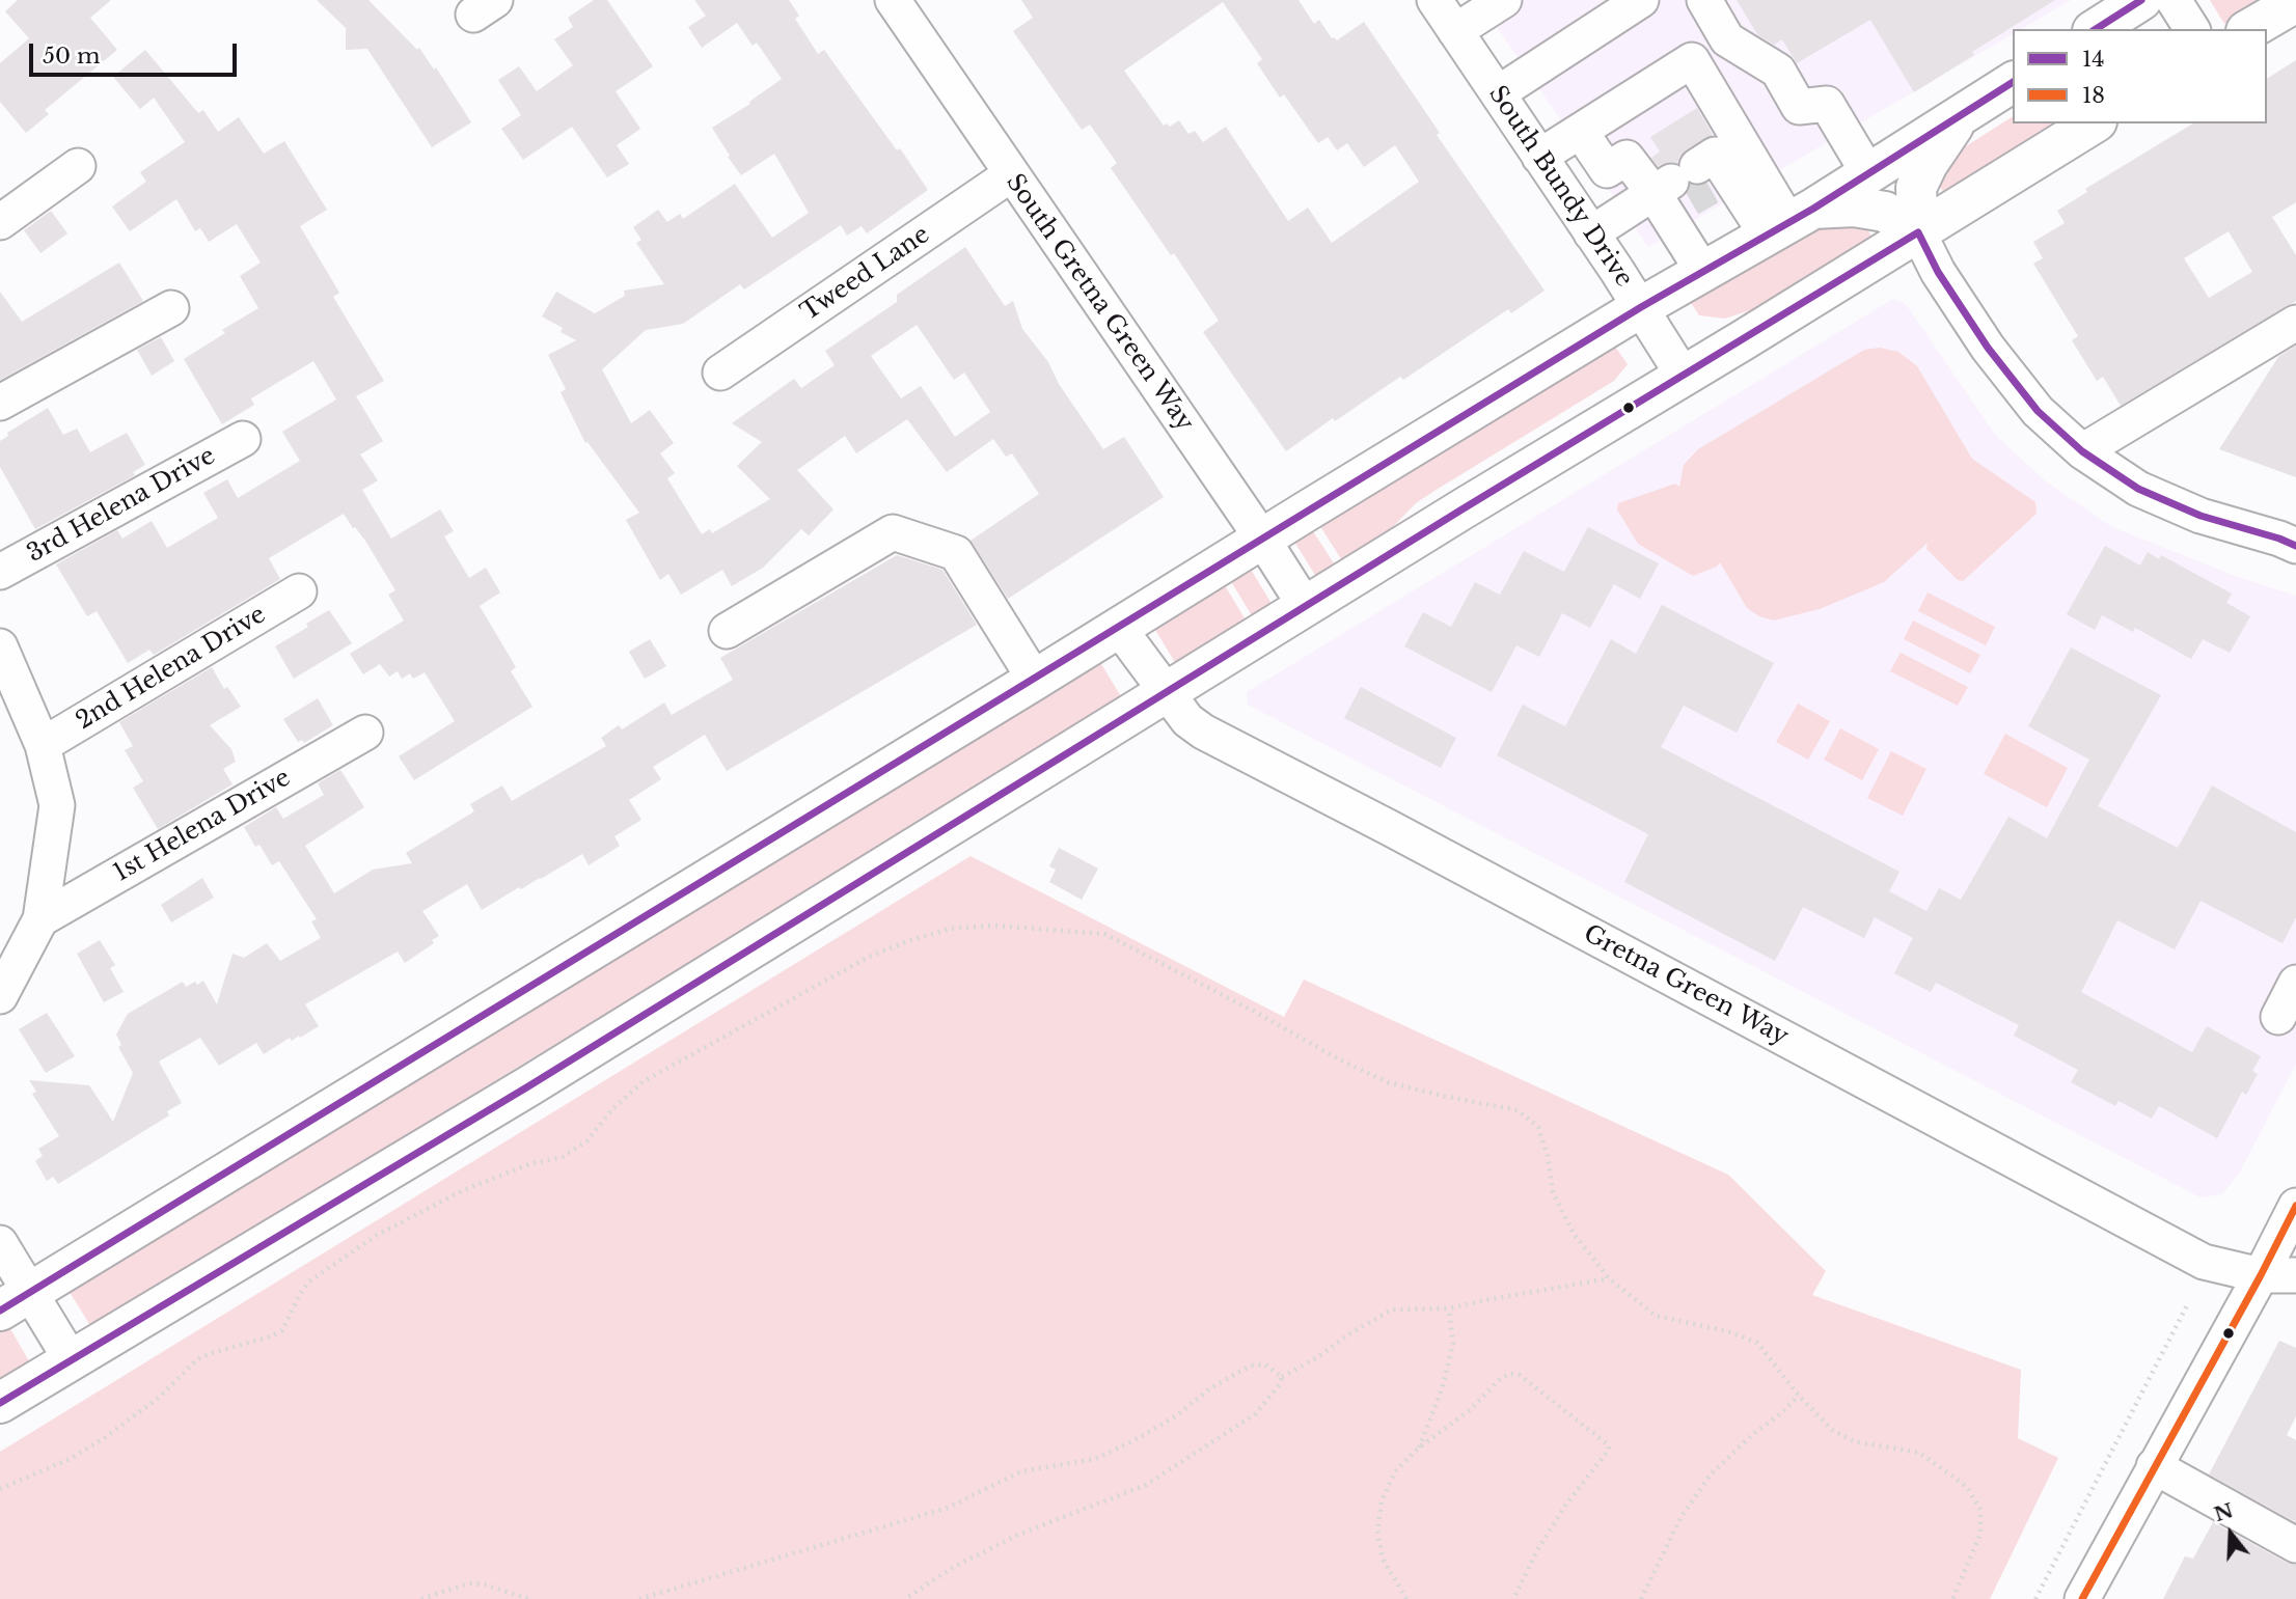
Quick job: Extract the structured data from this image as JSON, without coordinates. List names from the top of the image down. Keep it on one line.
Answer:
{"streets":{"street":["South Bundy Drive","Tweed Lane","South Gretna Green Way","3rd Helena Drive","2nd Helena Drive","1st Helena Drive","Gretna Green Way"]},"crossings":[["Tweed Lane","South Gretna Green Way"]],"lines":["transit line 14","transit line 18"],"legend":["14","18"],"scale_bar":"50 m","north":"top"}
